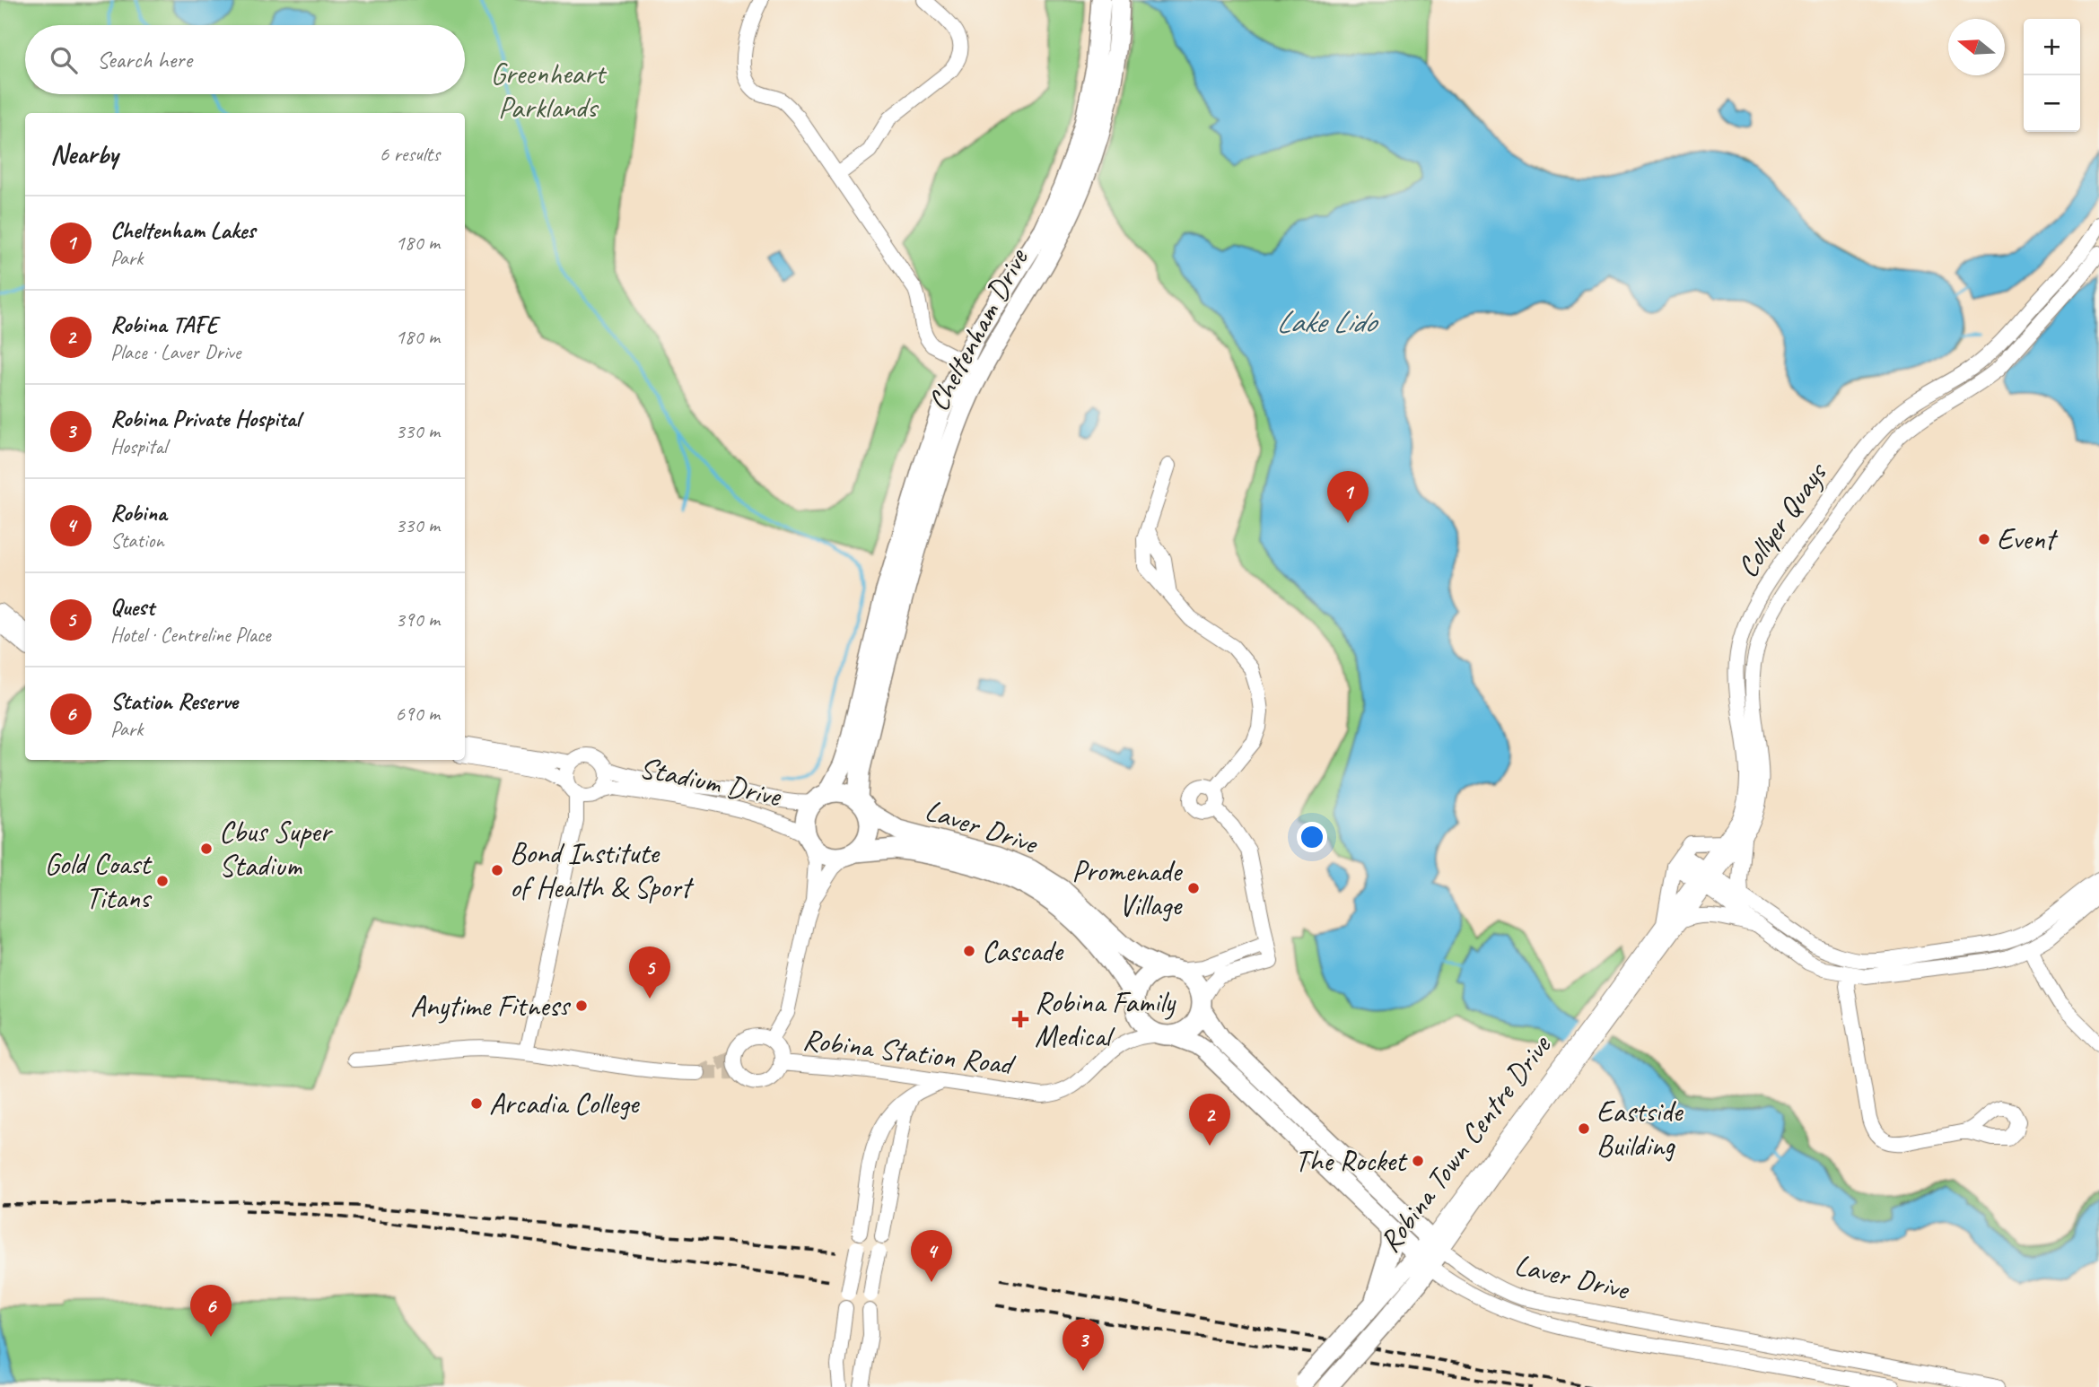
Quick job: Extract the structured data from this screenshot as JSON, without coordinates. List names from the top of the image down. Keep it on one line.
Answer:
{"streets":{"main road":["Cheltenham Drive","Laver Drive","Robina Town Centre Drive"],"street":["Collyer Quays","Stadium Drive","Robina Station Road"]},"crossings":[["Cheltenham Drive","Stadium Drive"],["Cheltenham Drive","Laver Drive"],["Collyer Quays","Robina Town Centre Drive"],["Stadium Drive","Laver Drive"],["Laver Drive","Robina Station Road"],["Laver Drive","Robina Town Centre Drive"]],"water":["Lake Lido"],"parks":["Greenheart Parklands"],"places":{"other":["Event","Cbus Super Stadium","Bond Institute of Health & Sport","Gold Coast Titans","Promenade Village","Cascade","Anytime Fitness","Arcadia College","Eastside Building","The Rocket"],"health":["Robina Family Medical"]},"north":"left","page":{"map_buttons":["+","−"],"search":"Search here","heading":["Nearby","6 results"],"list":[{"mark":"1","name":"Cheltenham Lakes","note":"Park","value":"180 m"},{"mark":"2","name":"Robina TAFE","note":"Place · Laver Drive","value":"180 m"},{"mark":"3","name":"Robina Private Hospital","note":"Hospital","value":"330 m"},{"mark":"4","name":"Robina","note":"Station","value":"330 m"},{"mark":"5","name":"Quest","note":"Hotel · Centreline Place","value":"390 m"},{"mark":"6","name":"Station Reserve","note":"Park","value":"690 m"}],"pins":["1","5","2","4","6","3"]}}
